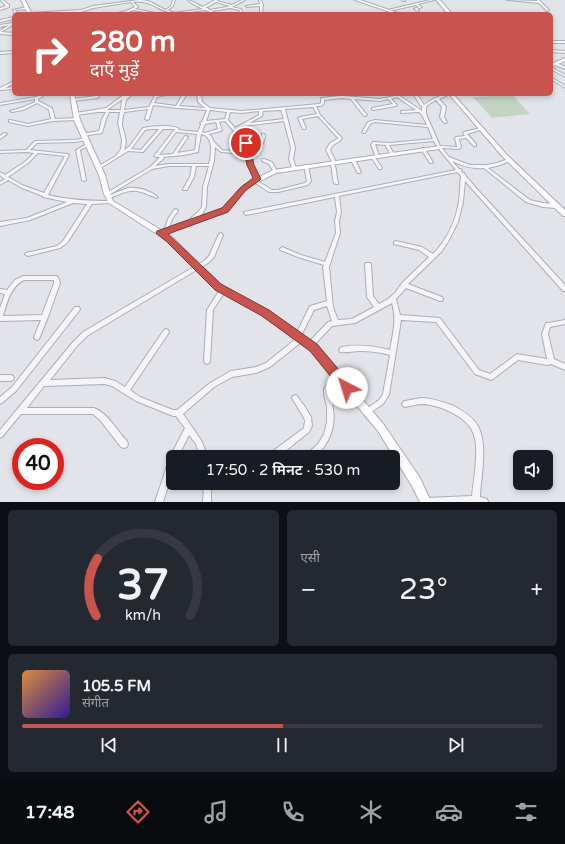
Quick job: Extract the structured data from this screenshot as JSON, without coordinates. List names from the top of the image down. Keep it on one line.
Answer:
{"page":{"turn":["280 m","दाएँ मुड़ें"],"limit":"40","trip":"17:50 · 2 मिनट · 530 m","tile":"एसी","heat":["−","23°","+"],"song":["105.5 FM","संगीत"],"tabs":"17:48","gauge":["37","km/h"]}}
